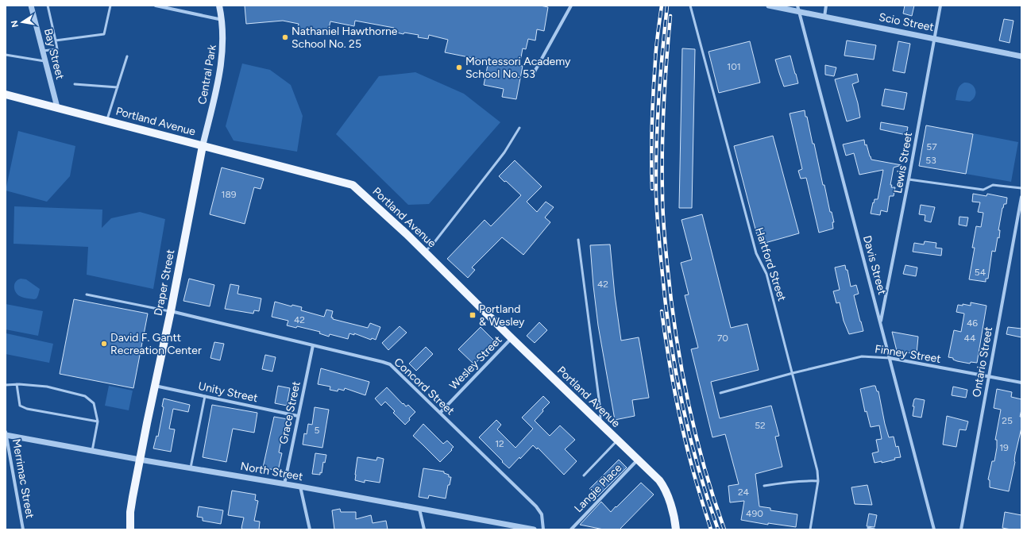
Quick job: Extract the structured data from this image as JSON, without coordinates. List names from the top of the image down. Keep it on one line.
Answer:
{"streets":{"main road":["Central Park","Portland Avenue","Draper Street"],"street":["Scio Street","Bay Street","Lewis Street","Davis Street","Finney Street","Ontario Street","Wesley Street","Concord Street","Unity Street","Grace Street","North Street","Merrimac Street","Langie Place"],"lane":["Hartford Street"]},"crossings":[["Scio Street","Lewis Street"],["Scio Street","Davis Street"],["Bay Street","Portland Avenue"],["Central Park","Portland Avenue"],["Central Park","Draper Street"],["Portland Avenue","Draper Street"],["Portland Avenue","Wesley Street"],["Portland Avenue","Langie Place"],["Lewis Street","Davis Street"],["Hartford Street","Finney Street"],["Davis Street","Finney Street"],["Draper Street","Concord Street"],["Draper Street","Unity Street"],["Draper Street","North Street"],["Finney Street","Ontario Street"],["Wesley Street","Concord Street"],["Concord Street","Grace Street"],["Unity Street","Grace Street"],["Grace Street","North Street"],["North Street","Merrimac Street"]],"places":{"other":["Nathaniel Hawthorne School No. 25","Montessori Academy School No. 53","David F. Gantt Recreation Center"],"transit":["Portland & Wesley"]},"house_numbers":["101","57","53","189","54","42","42","46","70","44","25","52","5","12","19","24","490"],"north":"left"}
